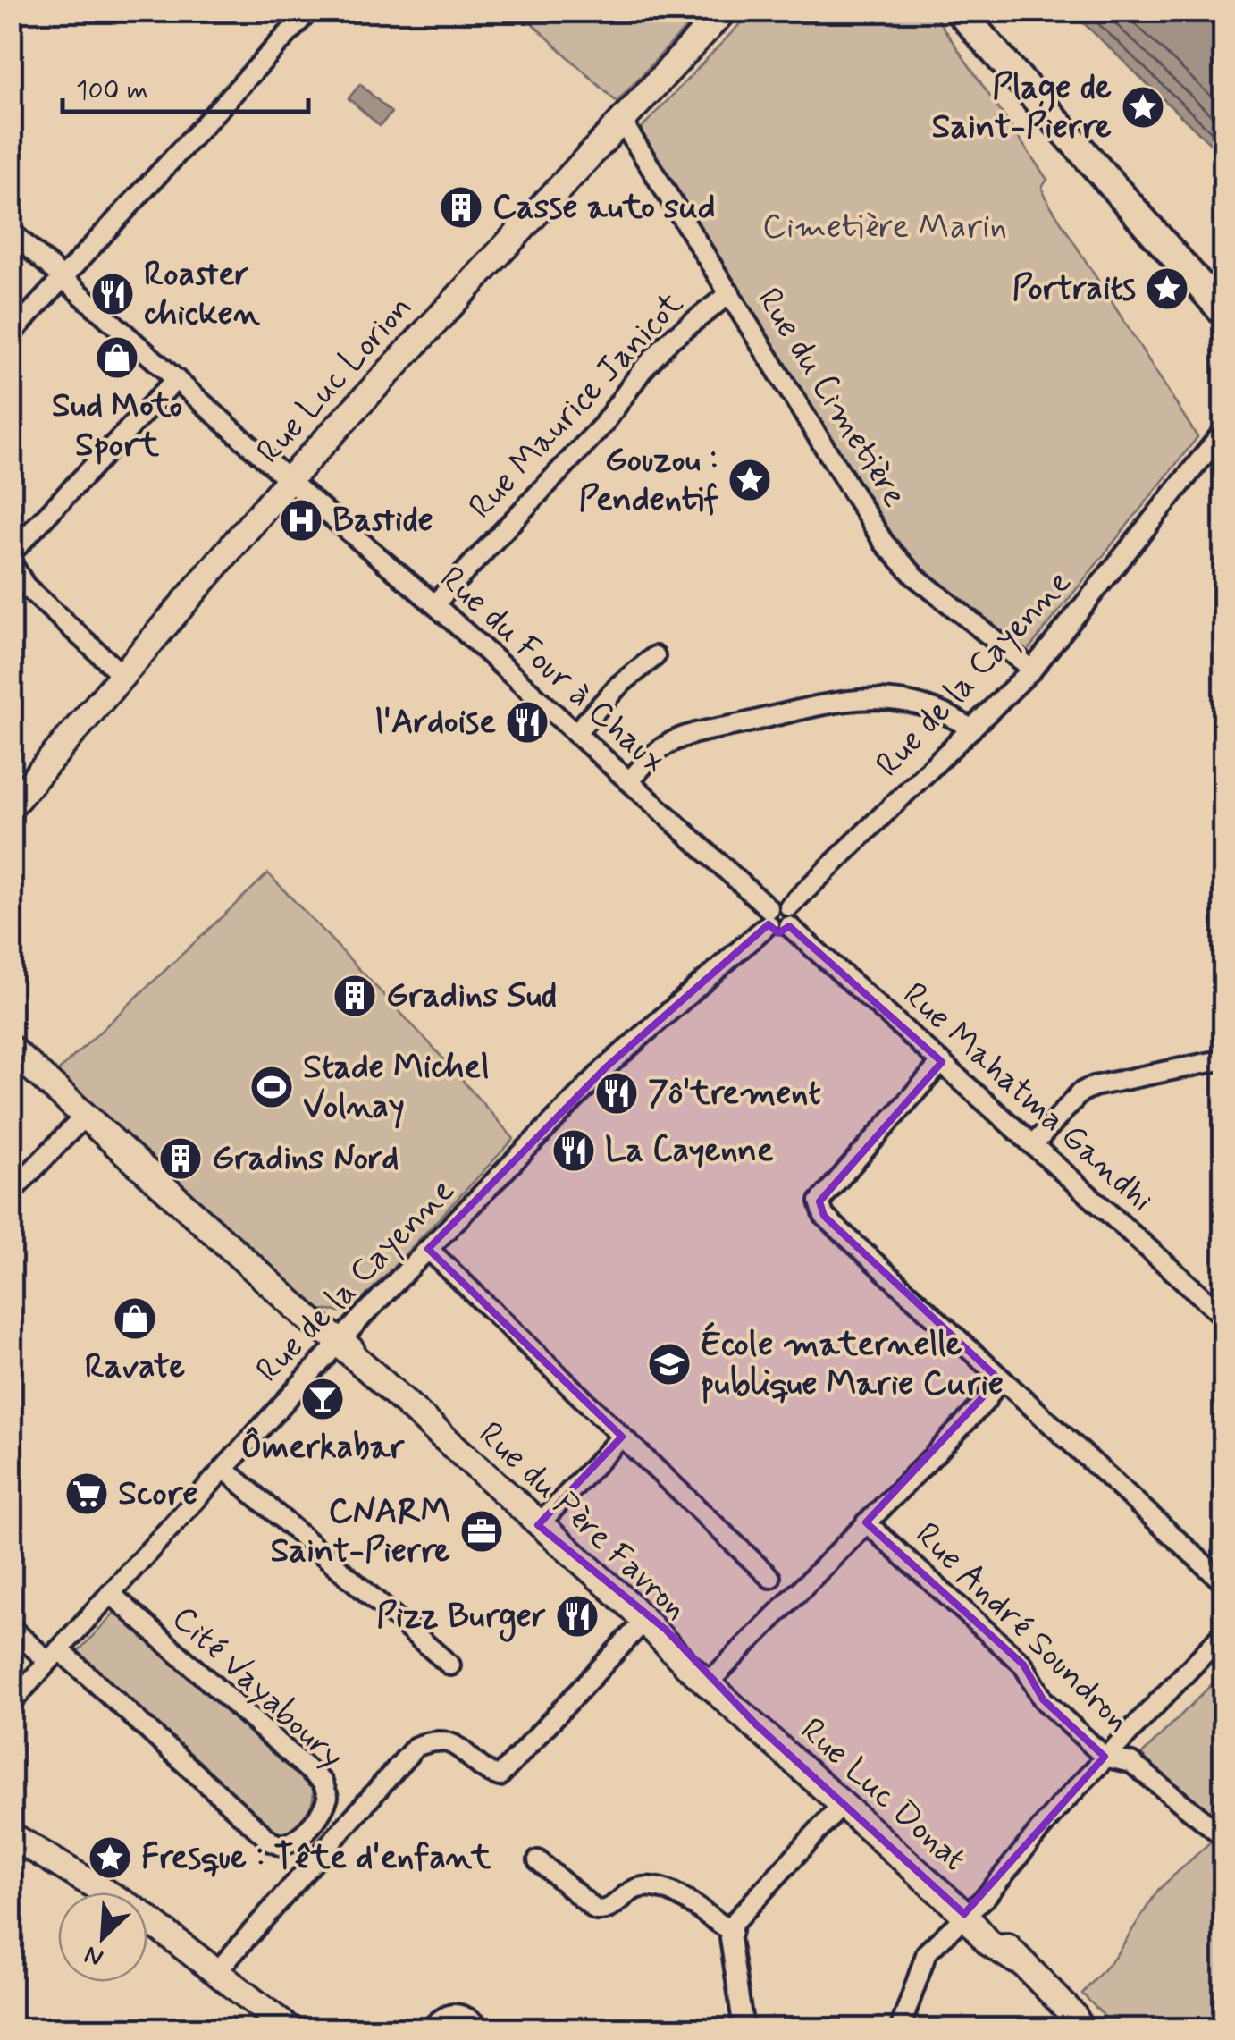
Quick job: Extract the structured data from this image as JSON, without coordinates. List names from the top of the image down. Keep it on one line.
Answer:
{"streets":{"street":["Rue Luc Lorion","Rue du Cimetière","Rue Maurice Janicot","Rue du Four à Chaux","Rue de la Cayenne","Rue Mahatma Gandhi","Rue du Père Favron","Rue André Soundron","Cité Vayaboury","Rue Luc Donat"]},"crossings":[["Rue Luc Lorion","Rue du Cimetière"],["Rue Luc Lorion","Rue du Four à Chaux"],["Rue du Cimetière","Rue Maurice Janicot"],["Rue du Cimetière","Rue de la Cayenne"],["Rue Maurice Janicot","Rue du Four à Chaux"],["Rue du Four à Chaux","Rue de la Cayenne"],["Rue du Four à Chaux","Rue Mahatma Gandhi"],["Rue de la Cayenne","Rue Mahatma Gandhi"],["Rue de la Cayenne","Rue du Père Favron"],["Rue de la Cayenne","Cité Vayaboury"],["Rue du Père Favron","Rue Luc Donat"]],"parks":["Cimetière Marin"],"places":{"place":["Plage de Saint-Pierre","Portraits","Gouzou : Pendentif","Fresque : Tête d'enfant"],"building":["Casse auto sud","Gradins Sud","Gradins Nord"],"restaurant":["Roaster chicken","l'Ardoise","7ô'trement","La Cayenne","Pizz Burger"],"shop":["Sud Moto Sport","Ravate"],"hospital":["Bastide"],"sports":["Stade Michel Volnay"],"school or university":["École maternelle publique Marie Curie"],"bar":["Ômerkabar"],"supermarket":["Score"],"office":["CNARM Saint-Pierre"]},"scale_bar":"100 m","north":"bottom left"}
